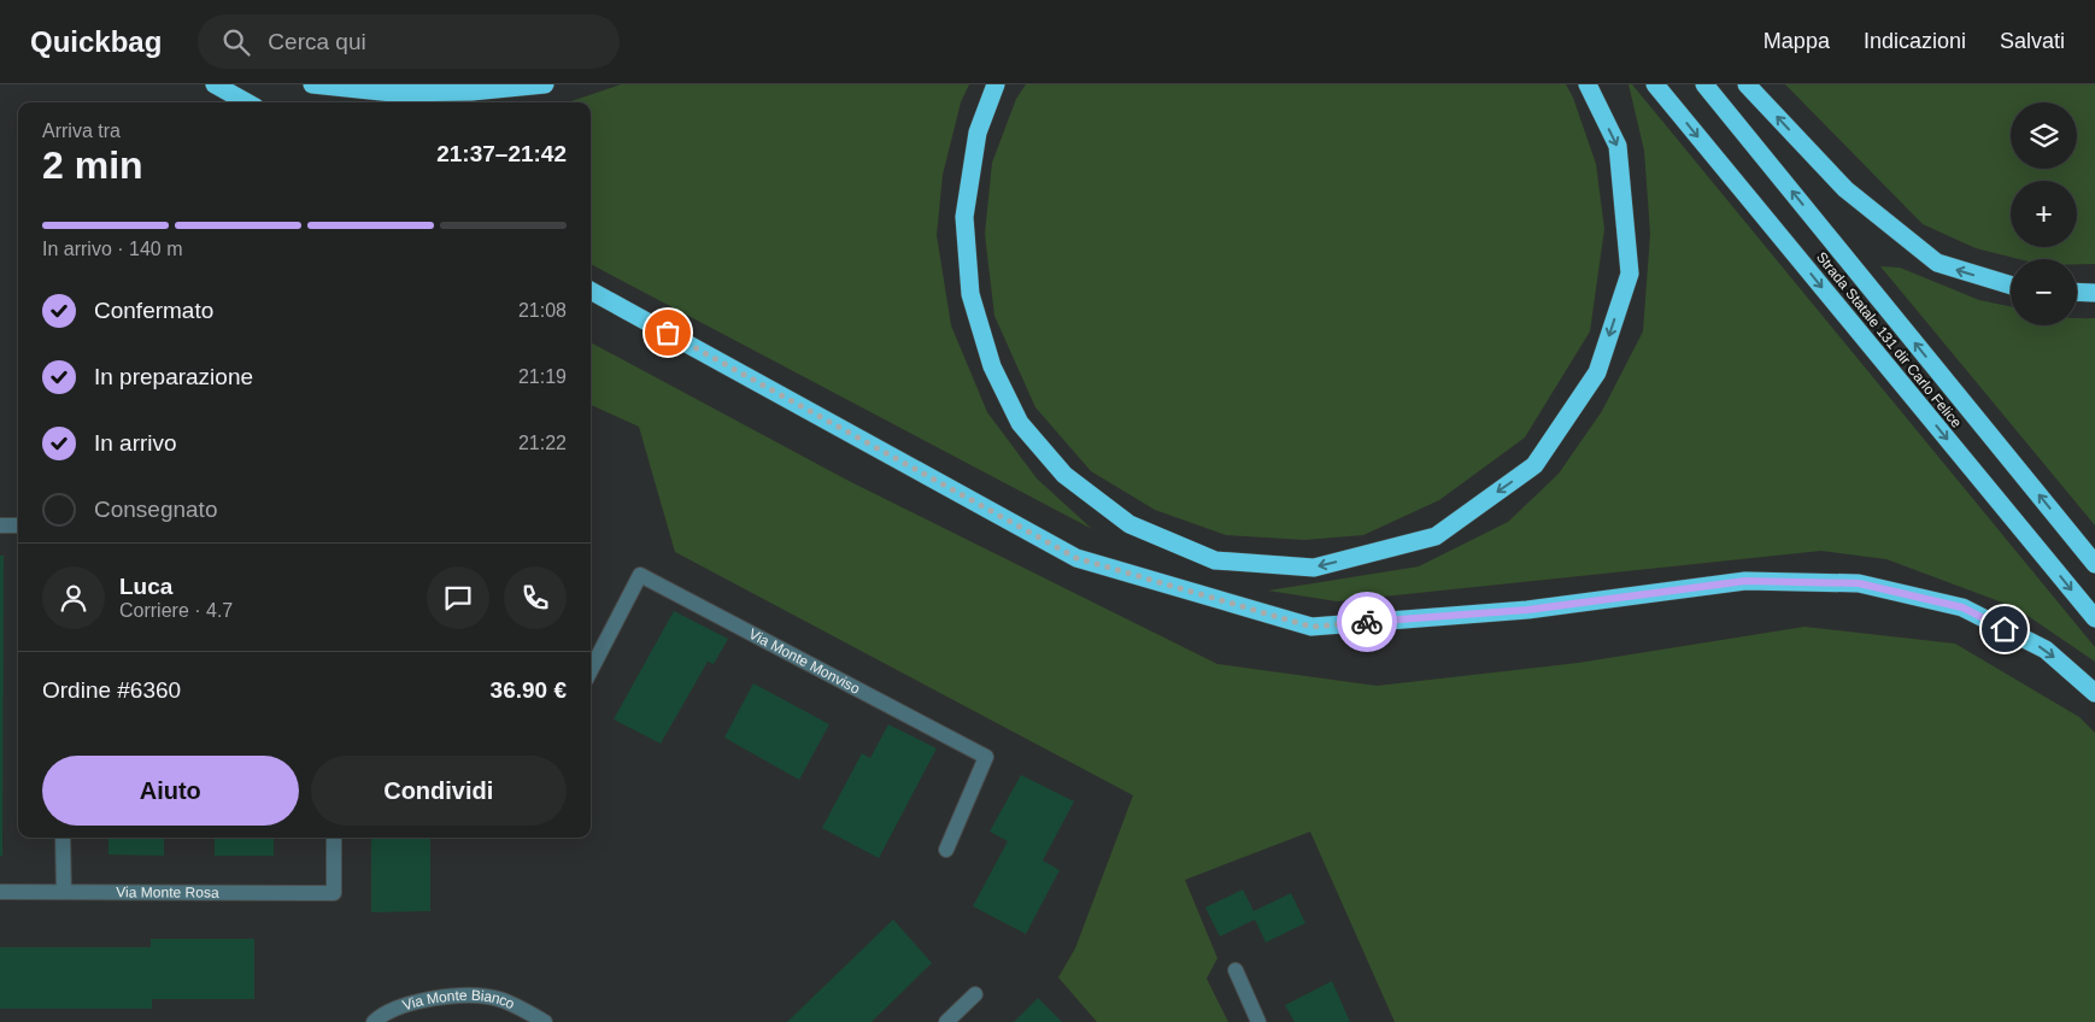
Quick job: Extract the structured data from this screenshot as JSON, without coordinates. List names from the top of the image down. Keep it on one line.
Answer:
{"streets":{"highway":["Strada Statale 131 dir Carlo Felice"],"street":["Via Monte Monviso","Via Monte Rosa","Via Monte Bianco"]},"page":{"header":"Quickbag","search":"Cerca qui","nav":["Mappa","Indicazioni","Salvati"],"map_buttons":["+","−"],"heading":["2 min","Arriva tra","21:37–21:42"],"panel":["Luca","Corriere · 4.7","Ordine #6360","36.90 €"],"bar":"In arrivo · 140 m","list":[["Confermato","21:08"],["In preparazione","21:19"],["In arrivo","21:22"],"Consegnato"],"buttons":["Aiuto","Condividi"]}}
